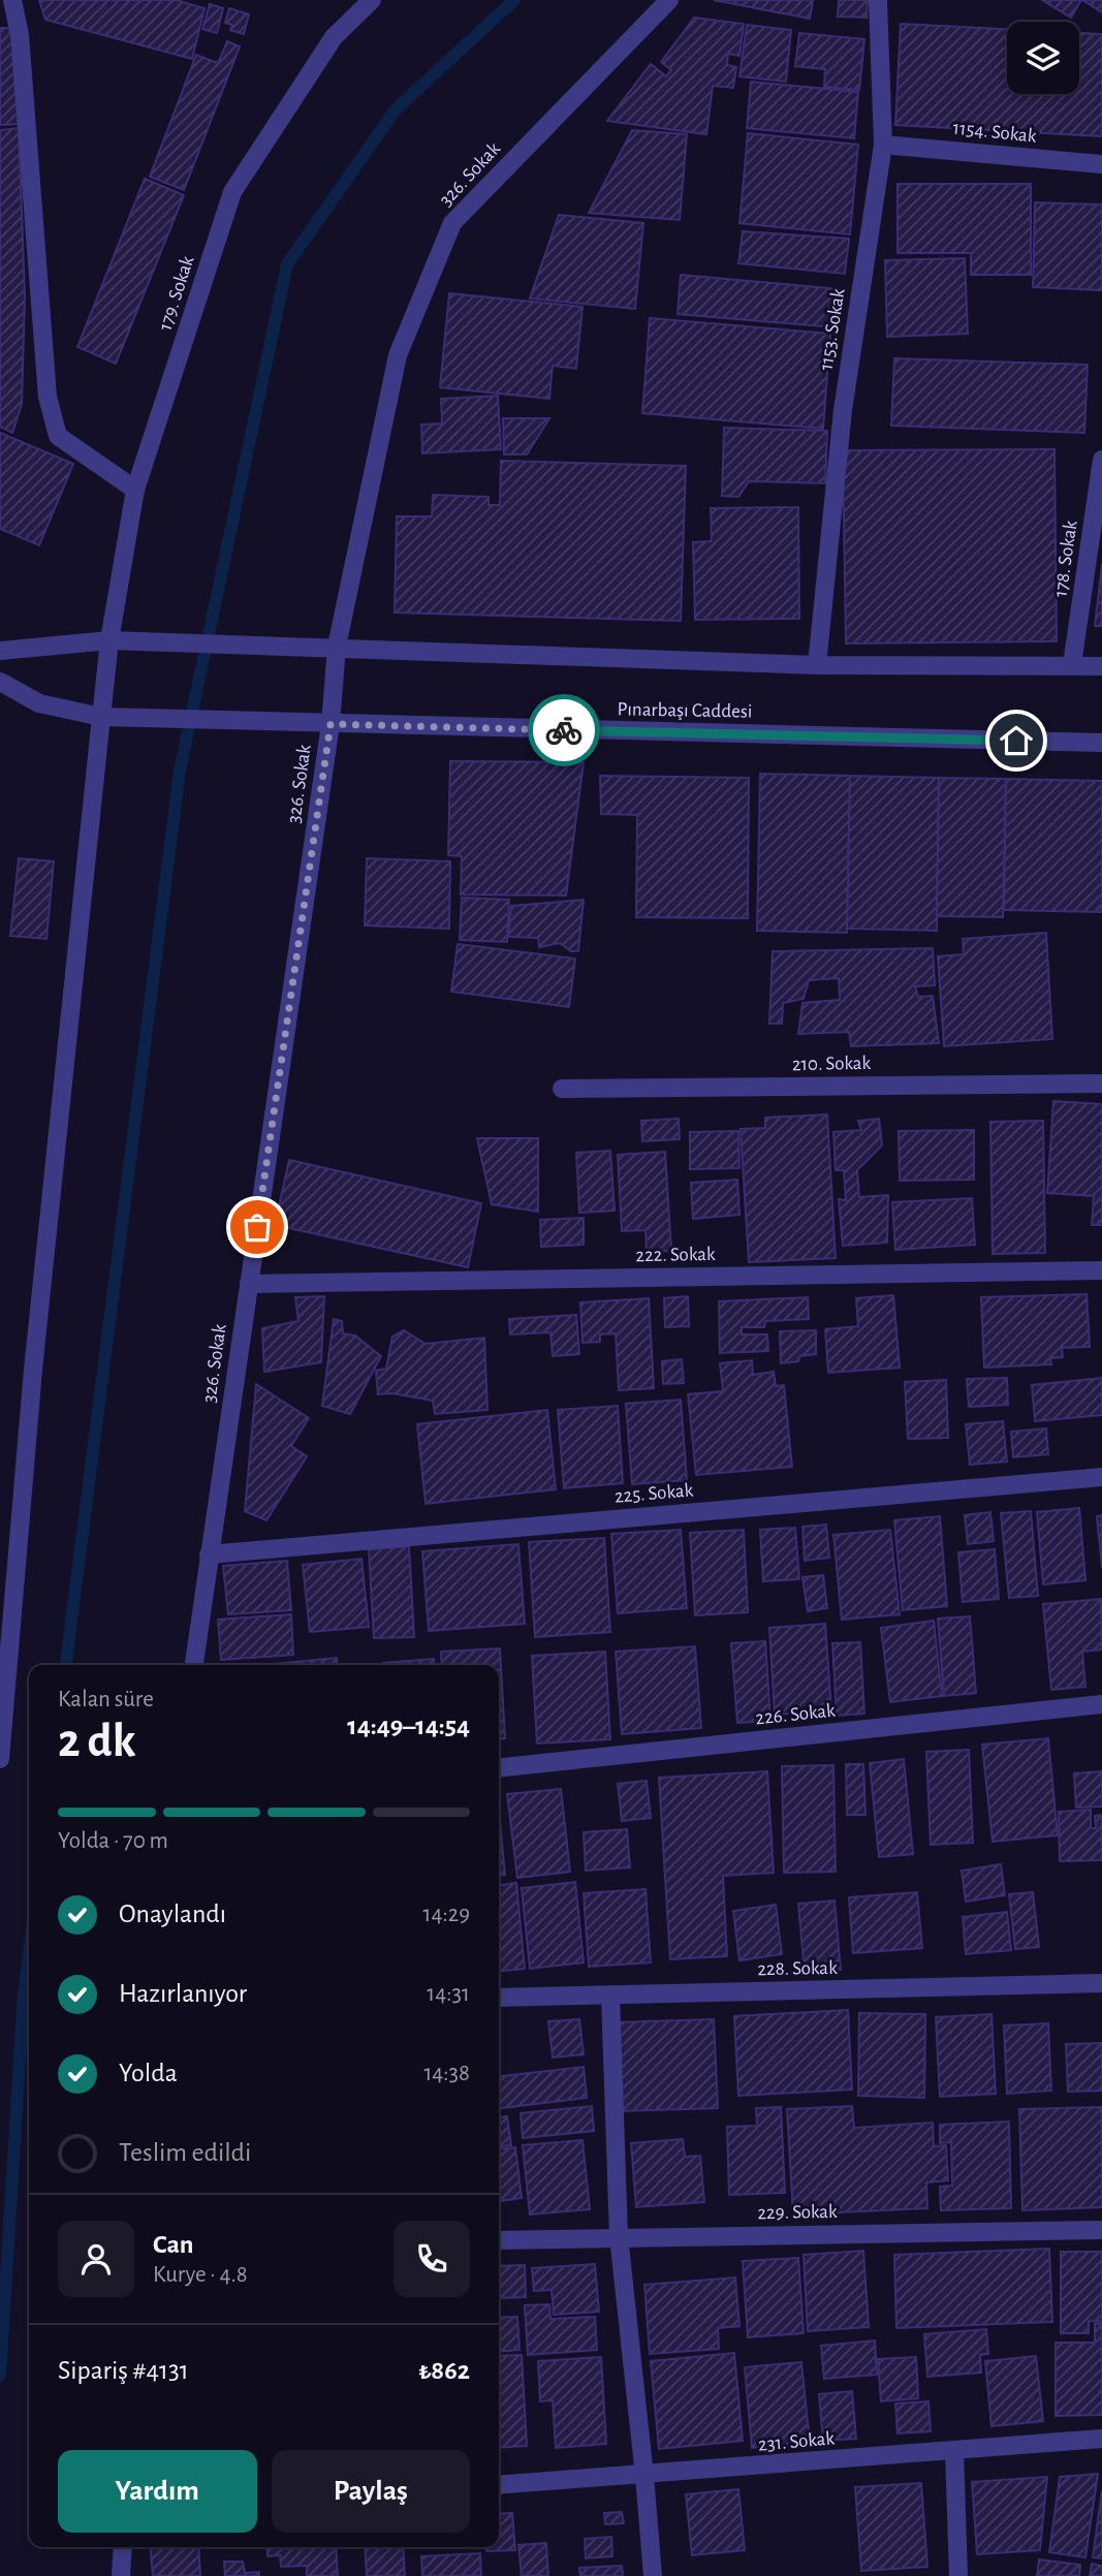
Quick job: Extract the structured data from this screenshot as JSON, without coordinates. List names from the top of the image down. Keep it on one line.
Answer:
{"streets":{"street":["1154. Sokak","326. Sokak","179. Sokak","1153. Sokak","178. Sokak","Pınarbaşı Caddesi","210. Sokak","222. Sokak","225. Sokak","226. Sokak","228. Sokak","229. Sokak","231. Sokak"]},"crossings":[["1154. Sokak","1153. Sokak"],["326. Sokak","Pınarbaşı Caddesi"],["326. Sokak","222. Sokak"],["326. Sokak","225. Sokak"]],"page":{"heading":["2 dk","Kalan süre","14:49–14:54"],"panel":["Can","Kurye · 4.8","Sipariş #4131","₺862"],"bar":"Yolda · 70 m","list":[["Onaylandı","14:29"],["Hazırlanıyor","14:31"],["Yolda","14:38"],"Teslim edildi"],"buttons":["Yardım","Paylaş"]}}
